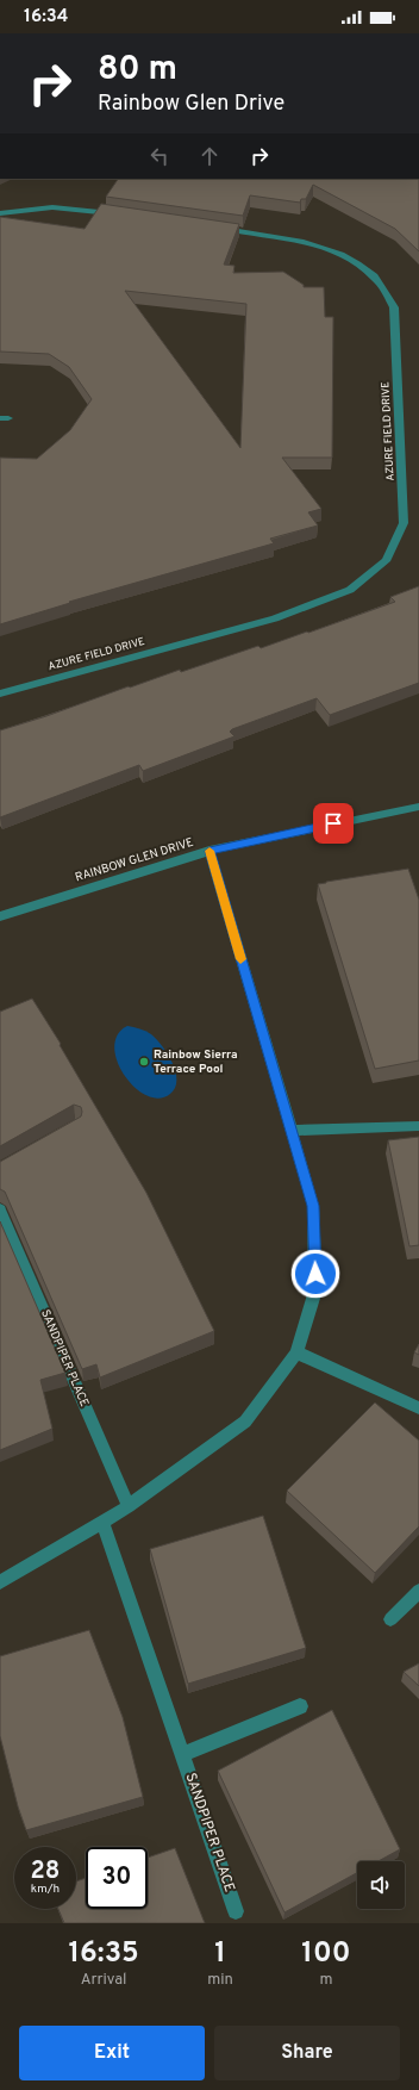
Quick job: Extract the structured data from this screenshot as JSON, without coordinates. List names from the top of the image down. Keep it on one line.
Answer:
{"streets":{"street":["AZURE FIELD DRIVE","RAINBOW GLEN DRIVE","SANDPIPER PLACE"]},"places":["Rainbow Sierra Terrace Pool"],"page":{"status":"16:34","turn":["80 m","Rainbow Glen Drive"],"speed":"28 km/h","limit":"30","eta":["16:35","Arrival","1","min","100","m"],"buttons":["Exit","Share"]}}
